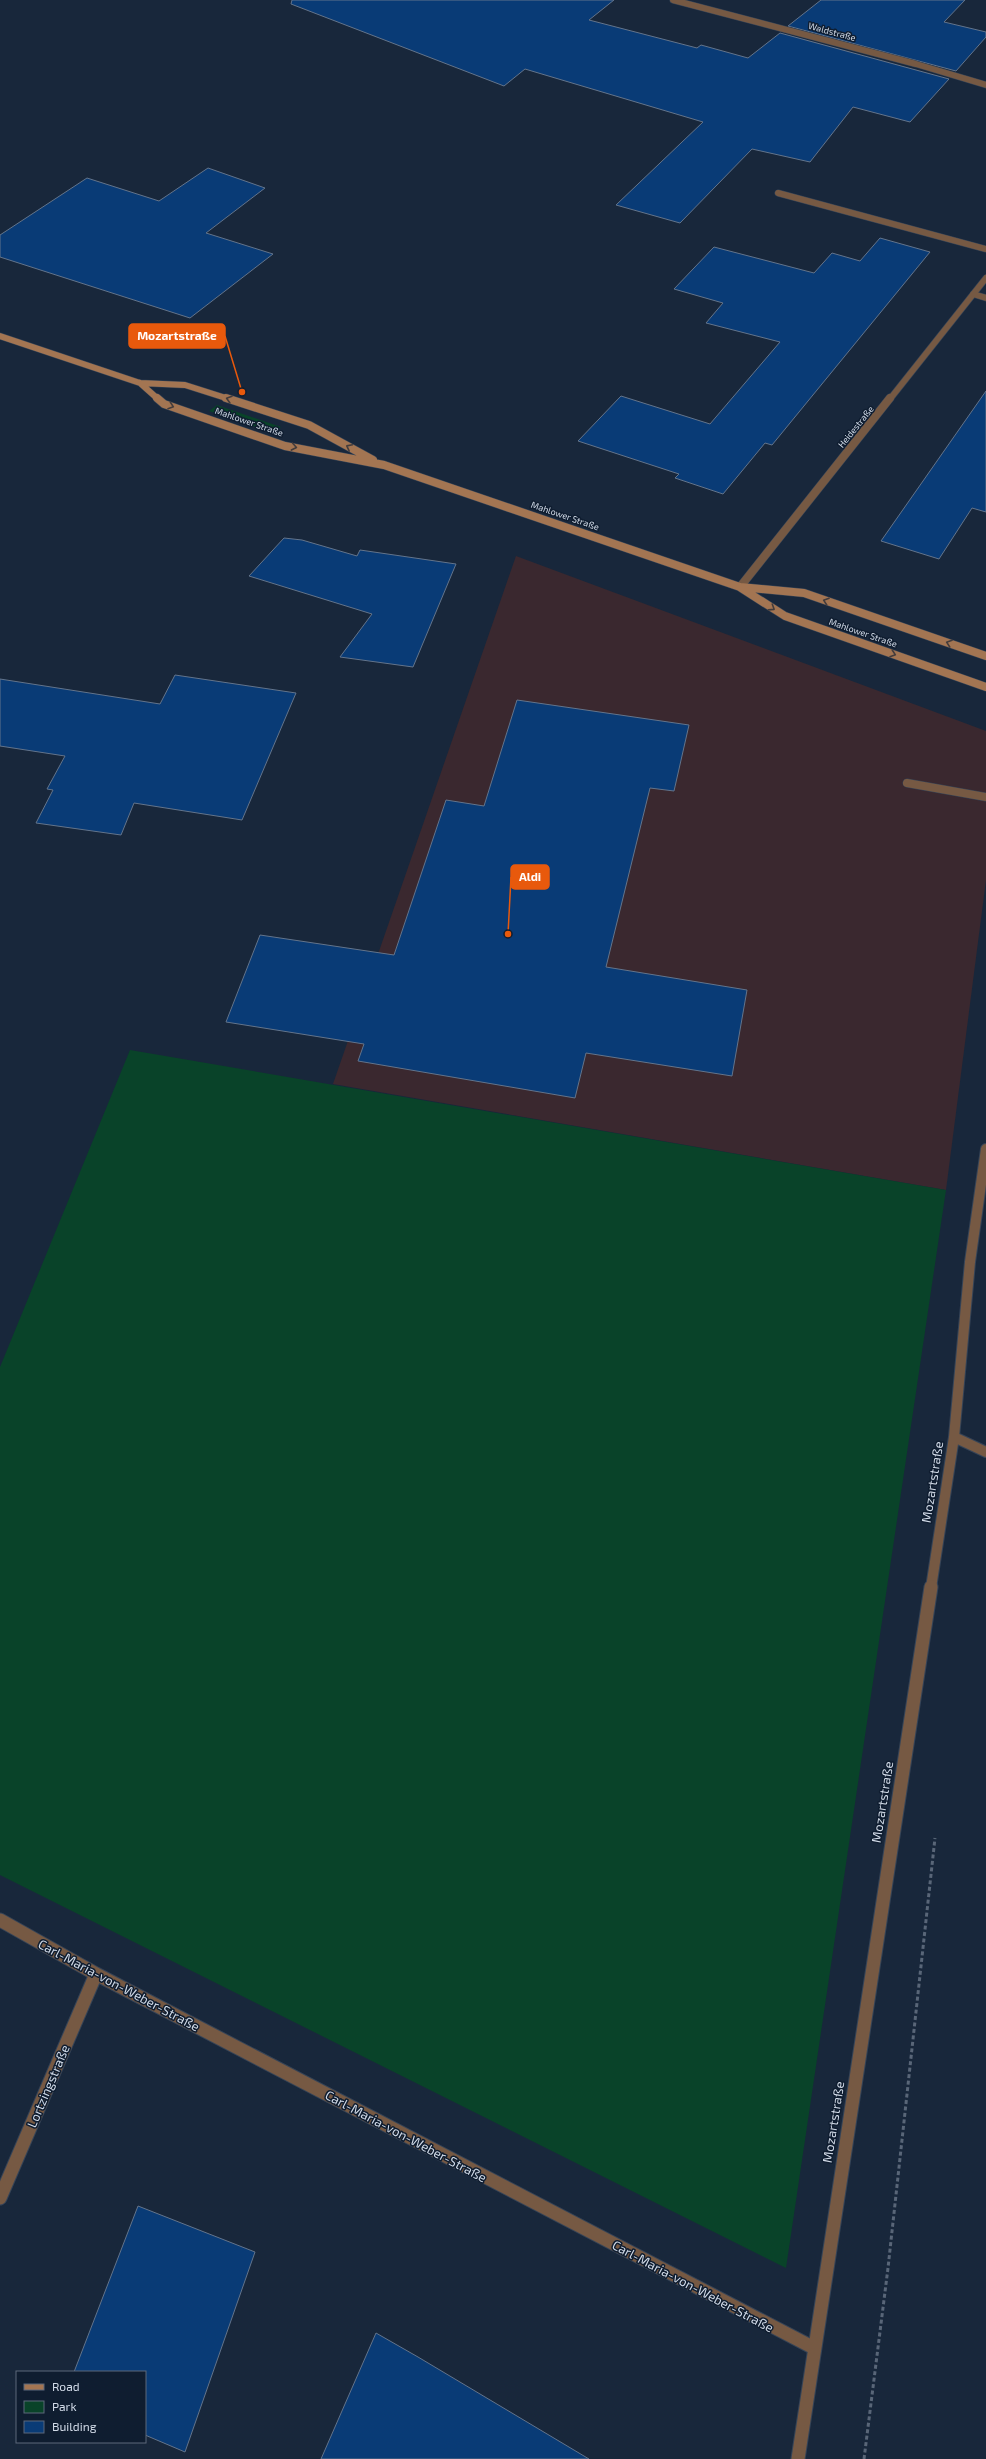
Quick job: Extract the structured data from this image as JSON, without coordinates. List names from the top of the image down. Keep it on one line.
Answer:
{"streets":{"main road":["Mahlower Straße"],"street":["Waldstraße","Heidestraße","Mozartstraße","Carl-Maria-von-Weber-Straße","Lortzingstraße"]},"crossings":[["Mahlower Straße","Heidestraße"],["Mozartstraße","Carl-Maria-von-Weber-Straße"],["Carl-Maria-von-Weber-Straße","Lortzingstraße"]],"places":["Mozartstraße","Aldi"],"legend":["Road","Park","Building"]}
